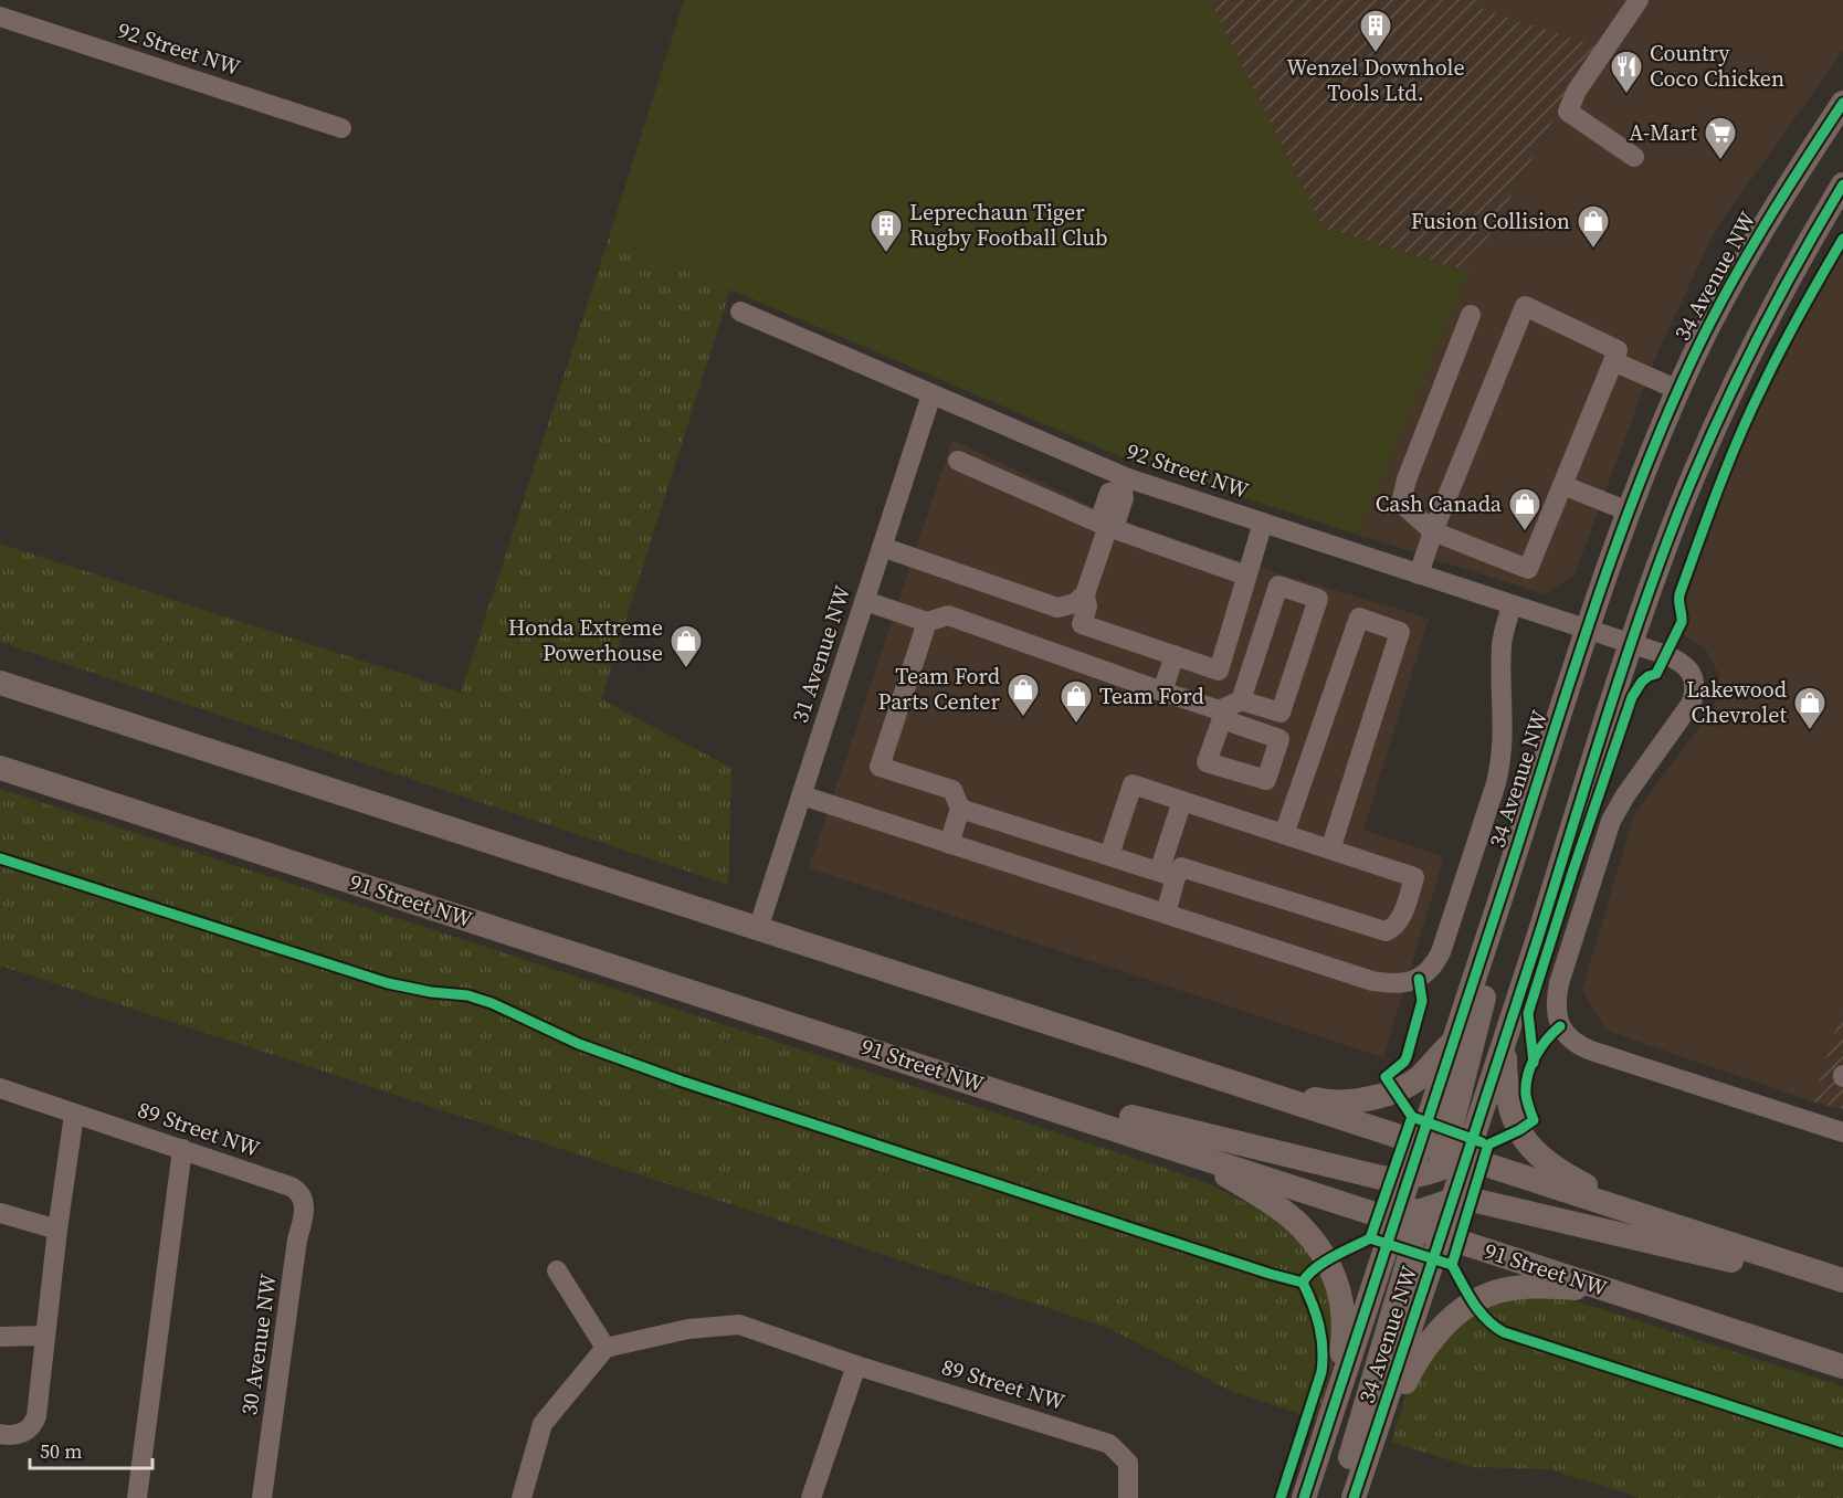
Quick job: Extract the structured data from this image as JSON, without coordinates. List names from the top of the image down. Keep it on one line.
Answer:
{"streets":{"main road":["34 Avenue NW","91 Street NW"],"street":["92 Street NW","31 Avenue NW","89 Street NW","30 Avenue NW"]},"crossings":[["92 Street NW","34 Avenue NW"],["92 Street NW","31 Avenue NW"],["34 Avenue NW","91 Street NW"],["89 Street NW","30 Avenue NW"]],"places":{"building":["Wenzel Downhole Tools Ltd.","Leprechaun Tiger Rugby Football Club"],"restaurant":["Country Coco Chicken"],"supermarket":["A-Mart"],"shop":["Fusion Collision","Cash Canada","Honda Extreme Powerhouse","Team Ford Parts Center","Team Ford","Lakewood Chevrolet"]},"scale_bar":"50 m"}
